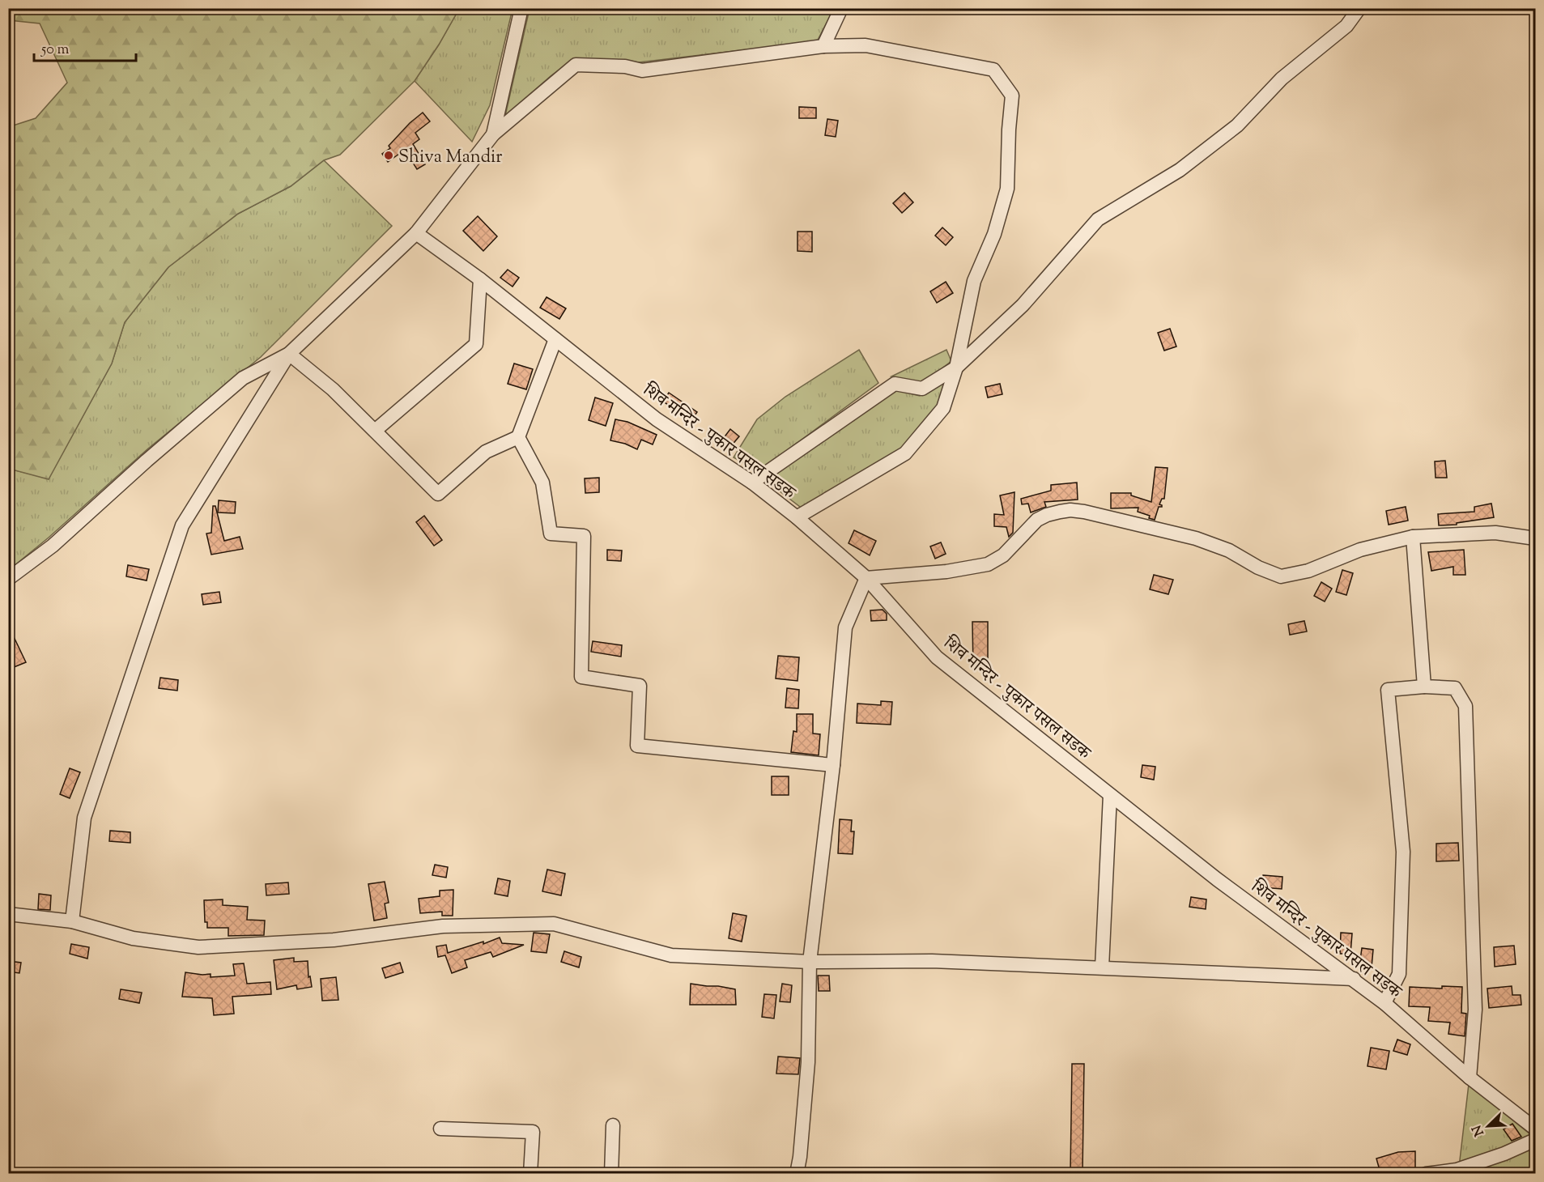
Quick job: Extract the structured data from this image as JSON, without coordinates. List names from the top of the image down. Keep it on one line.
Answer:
{"streets":{"street":["शिव मन्दिर - पुकार पसल सडक"]},"places":["Shiva Mandir"],"scale_bar":"50 m","north":"bottom left"}
